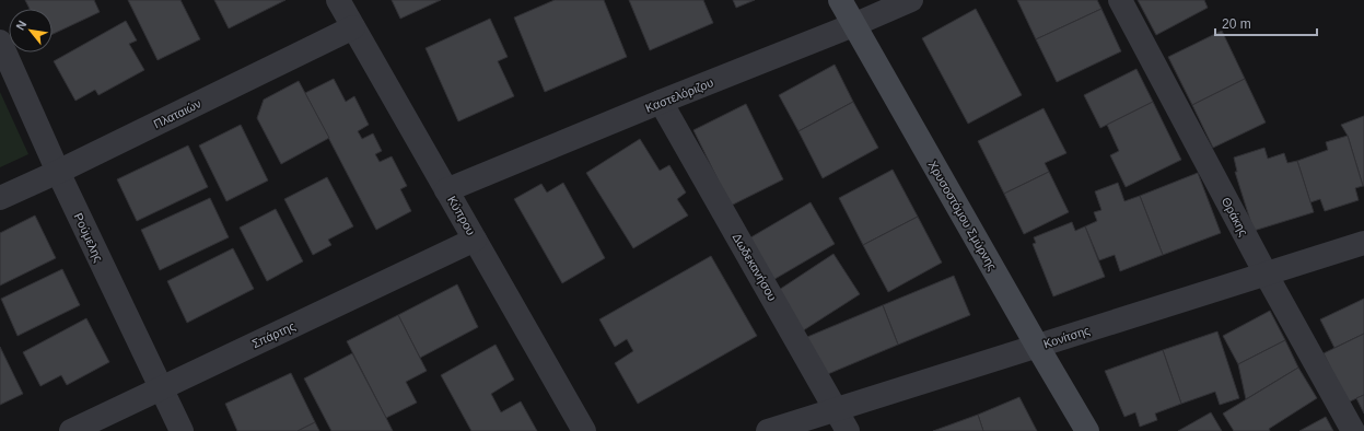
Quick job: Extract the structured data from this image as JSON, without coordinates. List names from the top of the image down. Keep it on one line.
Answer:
{"streets":{"street":["Καστελόριζου","Πλαταιών","Κύπρου","Χρυσοστόμου Σμύρνης","Θράκης","Ρούμελης","Δωδεκανήσου","Σπάρτης","Κονίτσης"]},"crossings":[["Καστελόριζου","Κύπρου"],["Καστελόριζου","Χρυσοστόμου Σμύρνης"],["Καστελόριζου","Δωδεκανήσου"],["Πλαταιών","Κύπρου"],["Πλαταιών","Ρούμελης"],["Κύπρου","Σπάρτης"],["Χρυσοστόμου Σμύρνης","Κονίτσης"],["Θράκης","Κονίτσης"],["Ρούμελης","Σπάρτης"],["Δωδεκανήσου","Κονίτσης"]],"scale_bar":"20 m","north":"top left"}
